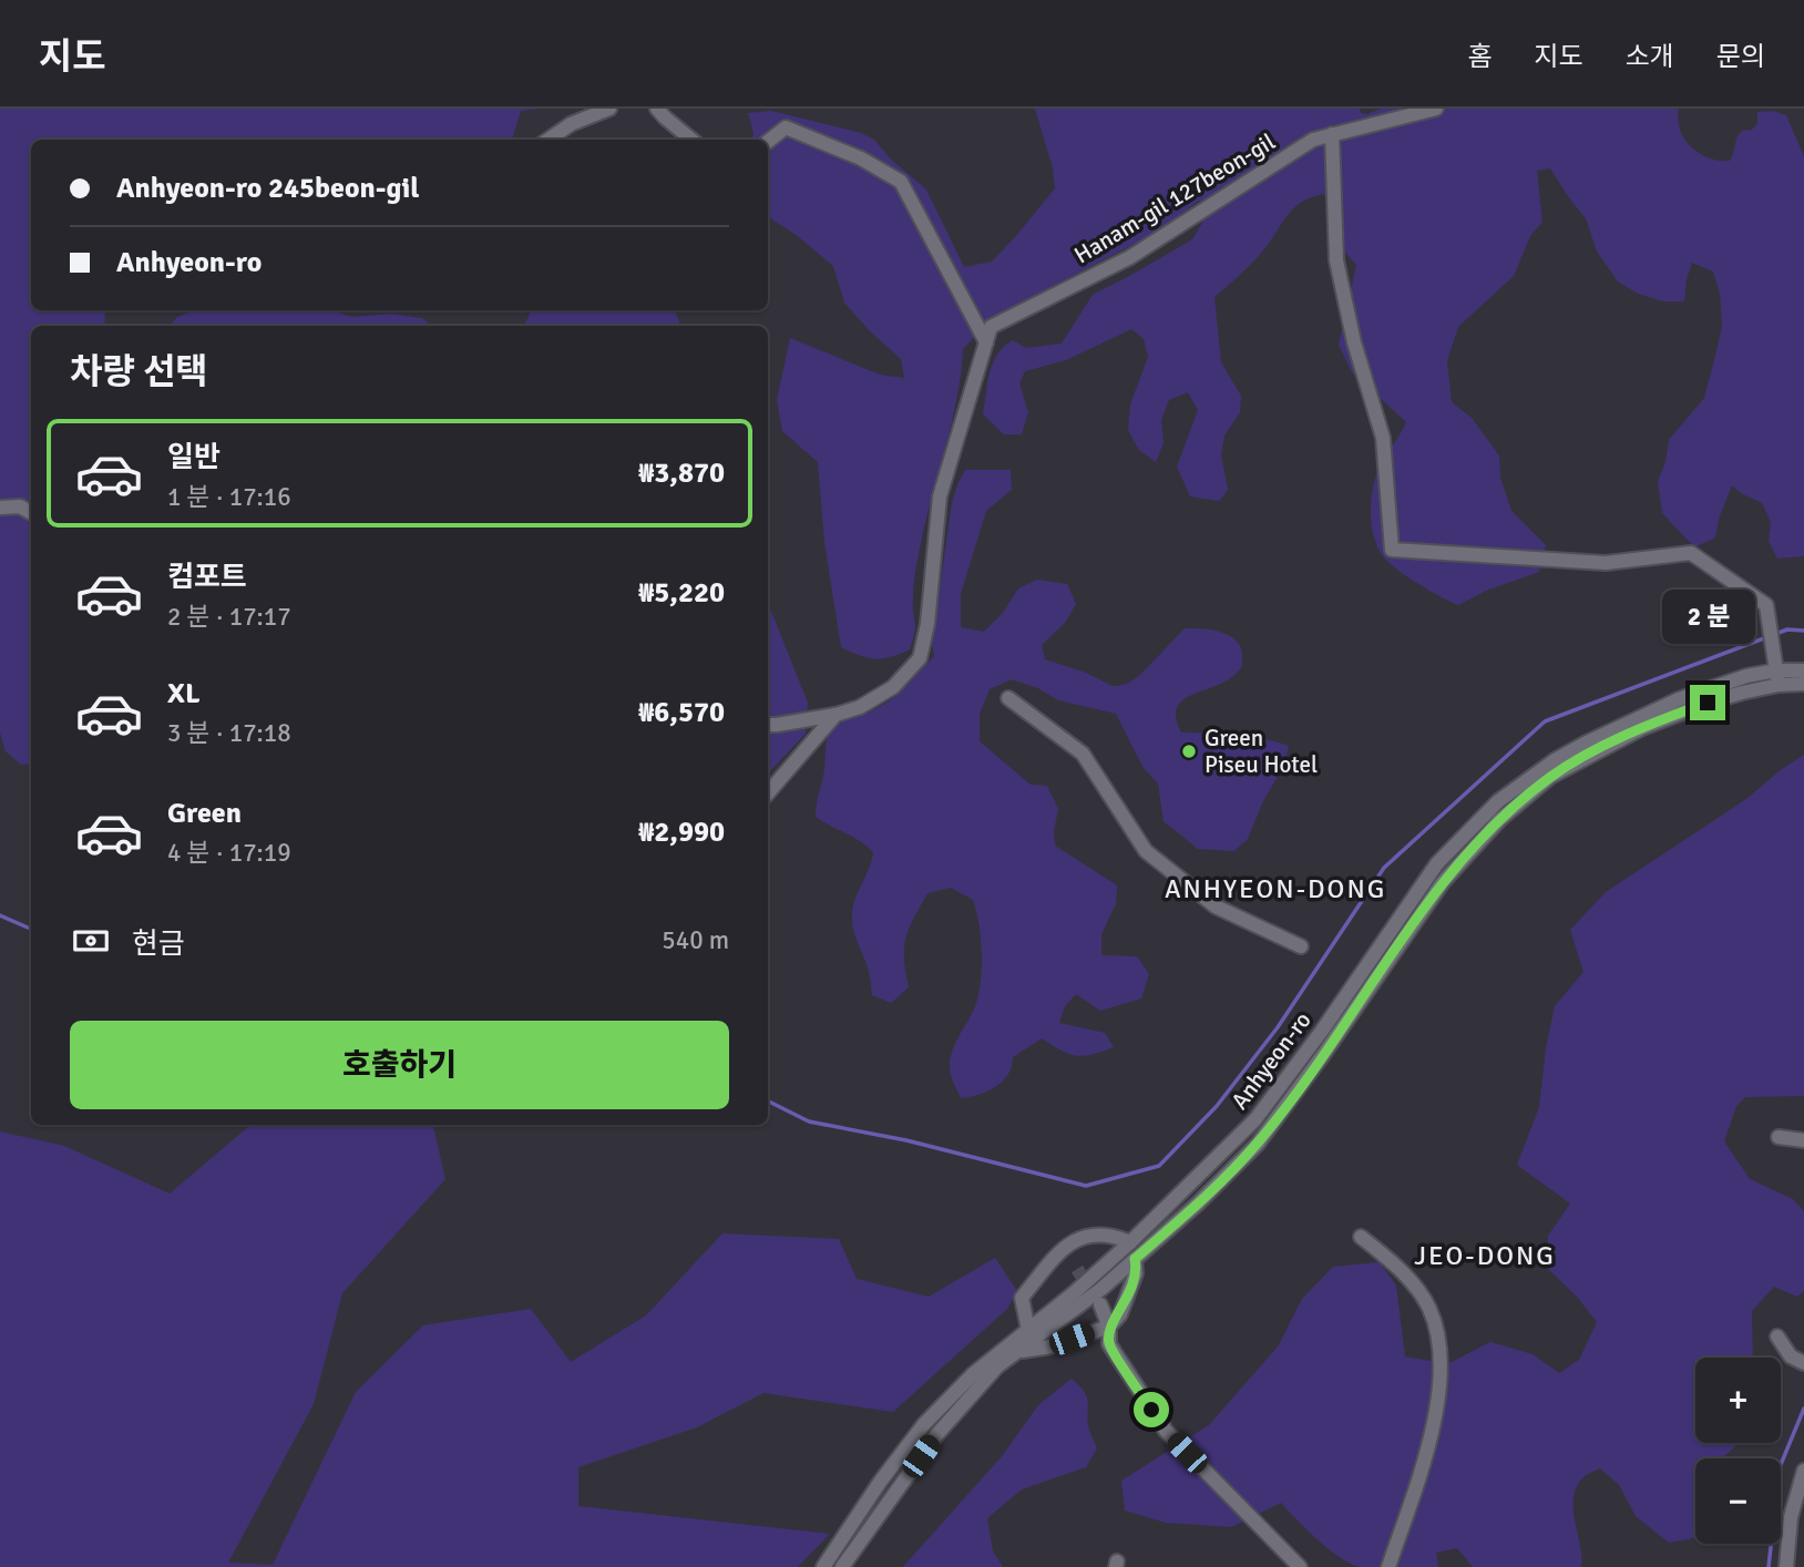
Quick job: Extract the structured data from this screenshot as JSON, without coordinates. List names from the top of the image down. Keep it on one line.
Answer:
{"streets":{"street":["Hanam-gil 127beon-gil","Anhyeon-ro"]},"districts":["ANHYEON-DONG","JEO-DONG"],"places":["Green Piseu Hotel"],"page":{"header":"지도","nav":["홈","지도","소개","문의"],"banner":["Anhyeon-ro 245beon-gil","Anhyeon-ro"],"heading":"차량 선택","list":[{"name":"일반","note":"1 분 · 17:16","value":"₩3,870"},{"name":"컴포트","note":"2 분 · 17:17","value":"₩5,220"},{"name":"XL","note":"3 분 · 17:18","value":"₩6,570"},{"name":"Green","note":"4 분 · 17:19","value":"₩2,990"}],"bubble":"2 분","pay":["현금","540 m"],"buttons":"호출하기","map_buttons":["+","−"]}}
